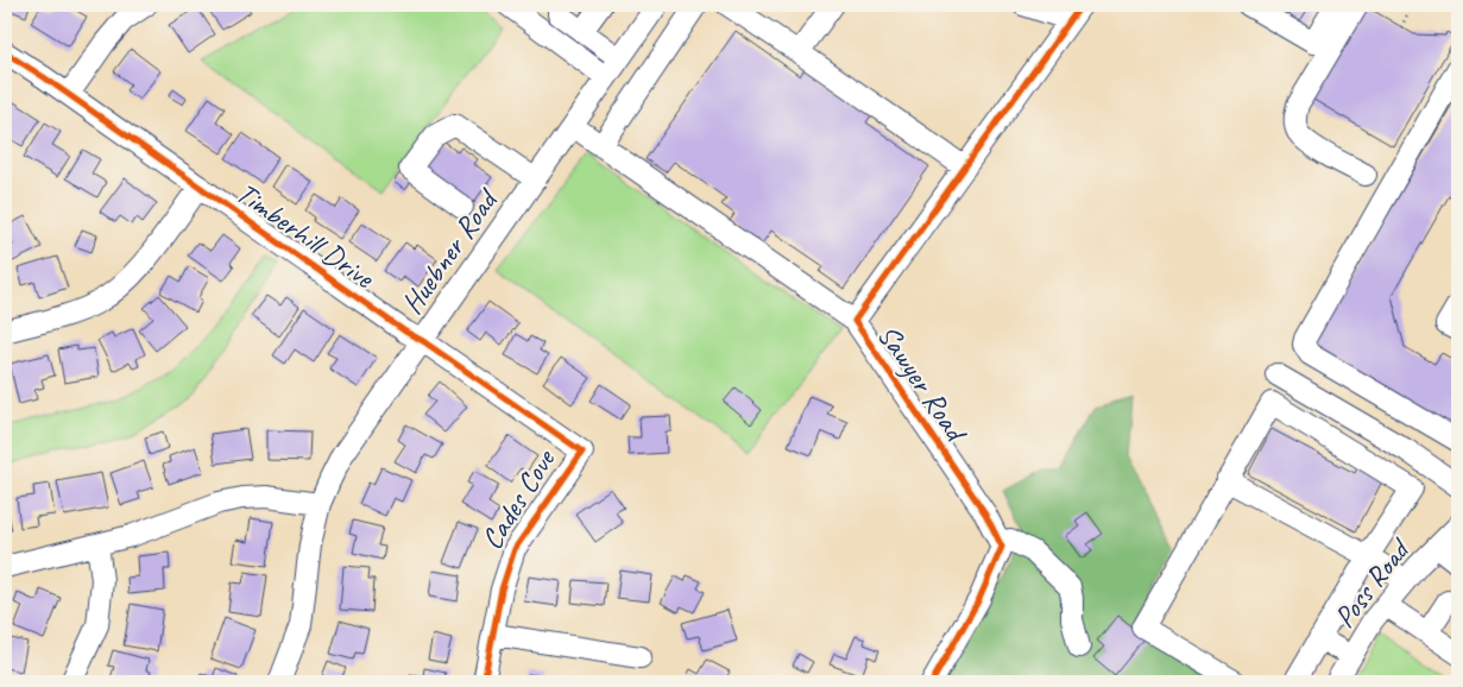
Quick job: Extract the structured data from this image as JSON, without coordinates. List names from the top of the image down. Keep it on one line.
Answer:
{"streets":{"street":["Timberhill Drive","Huebner Road","Sawyer Road","Cades Cove","Poss Road"]},"crossings":[["Timberhill Drive","Huebner Road"],["Timberhill Drive","Cades Cove"]]}
